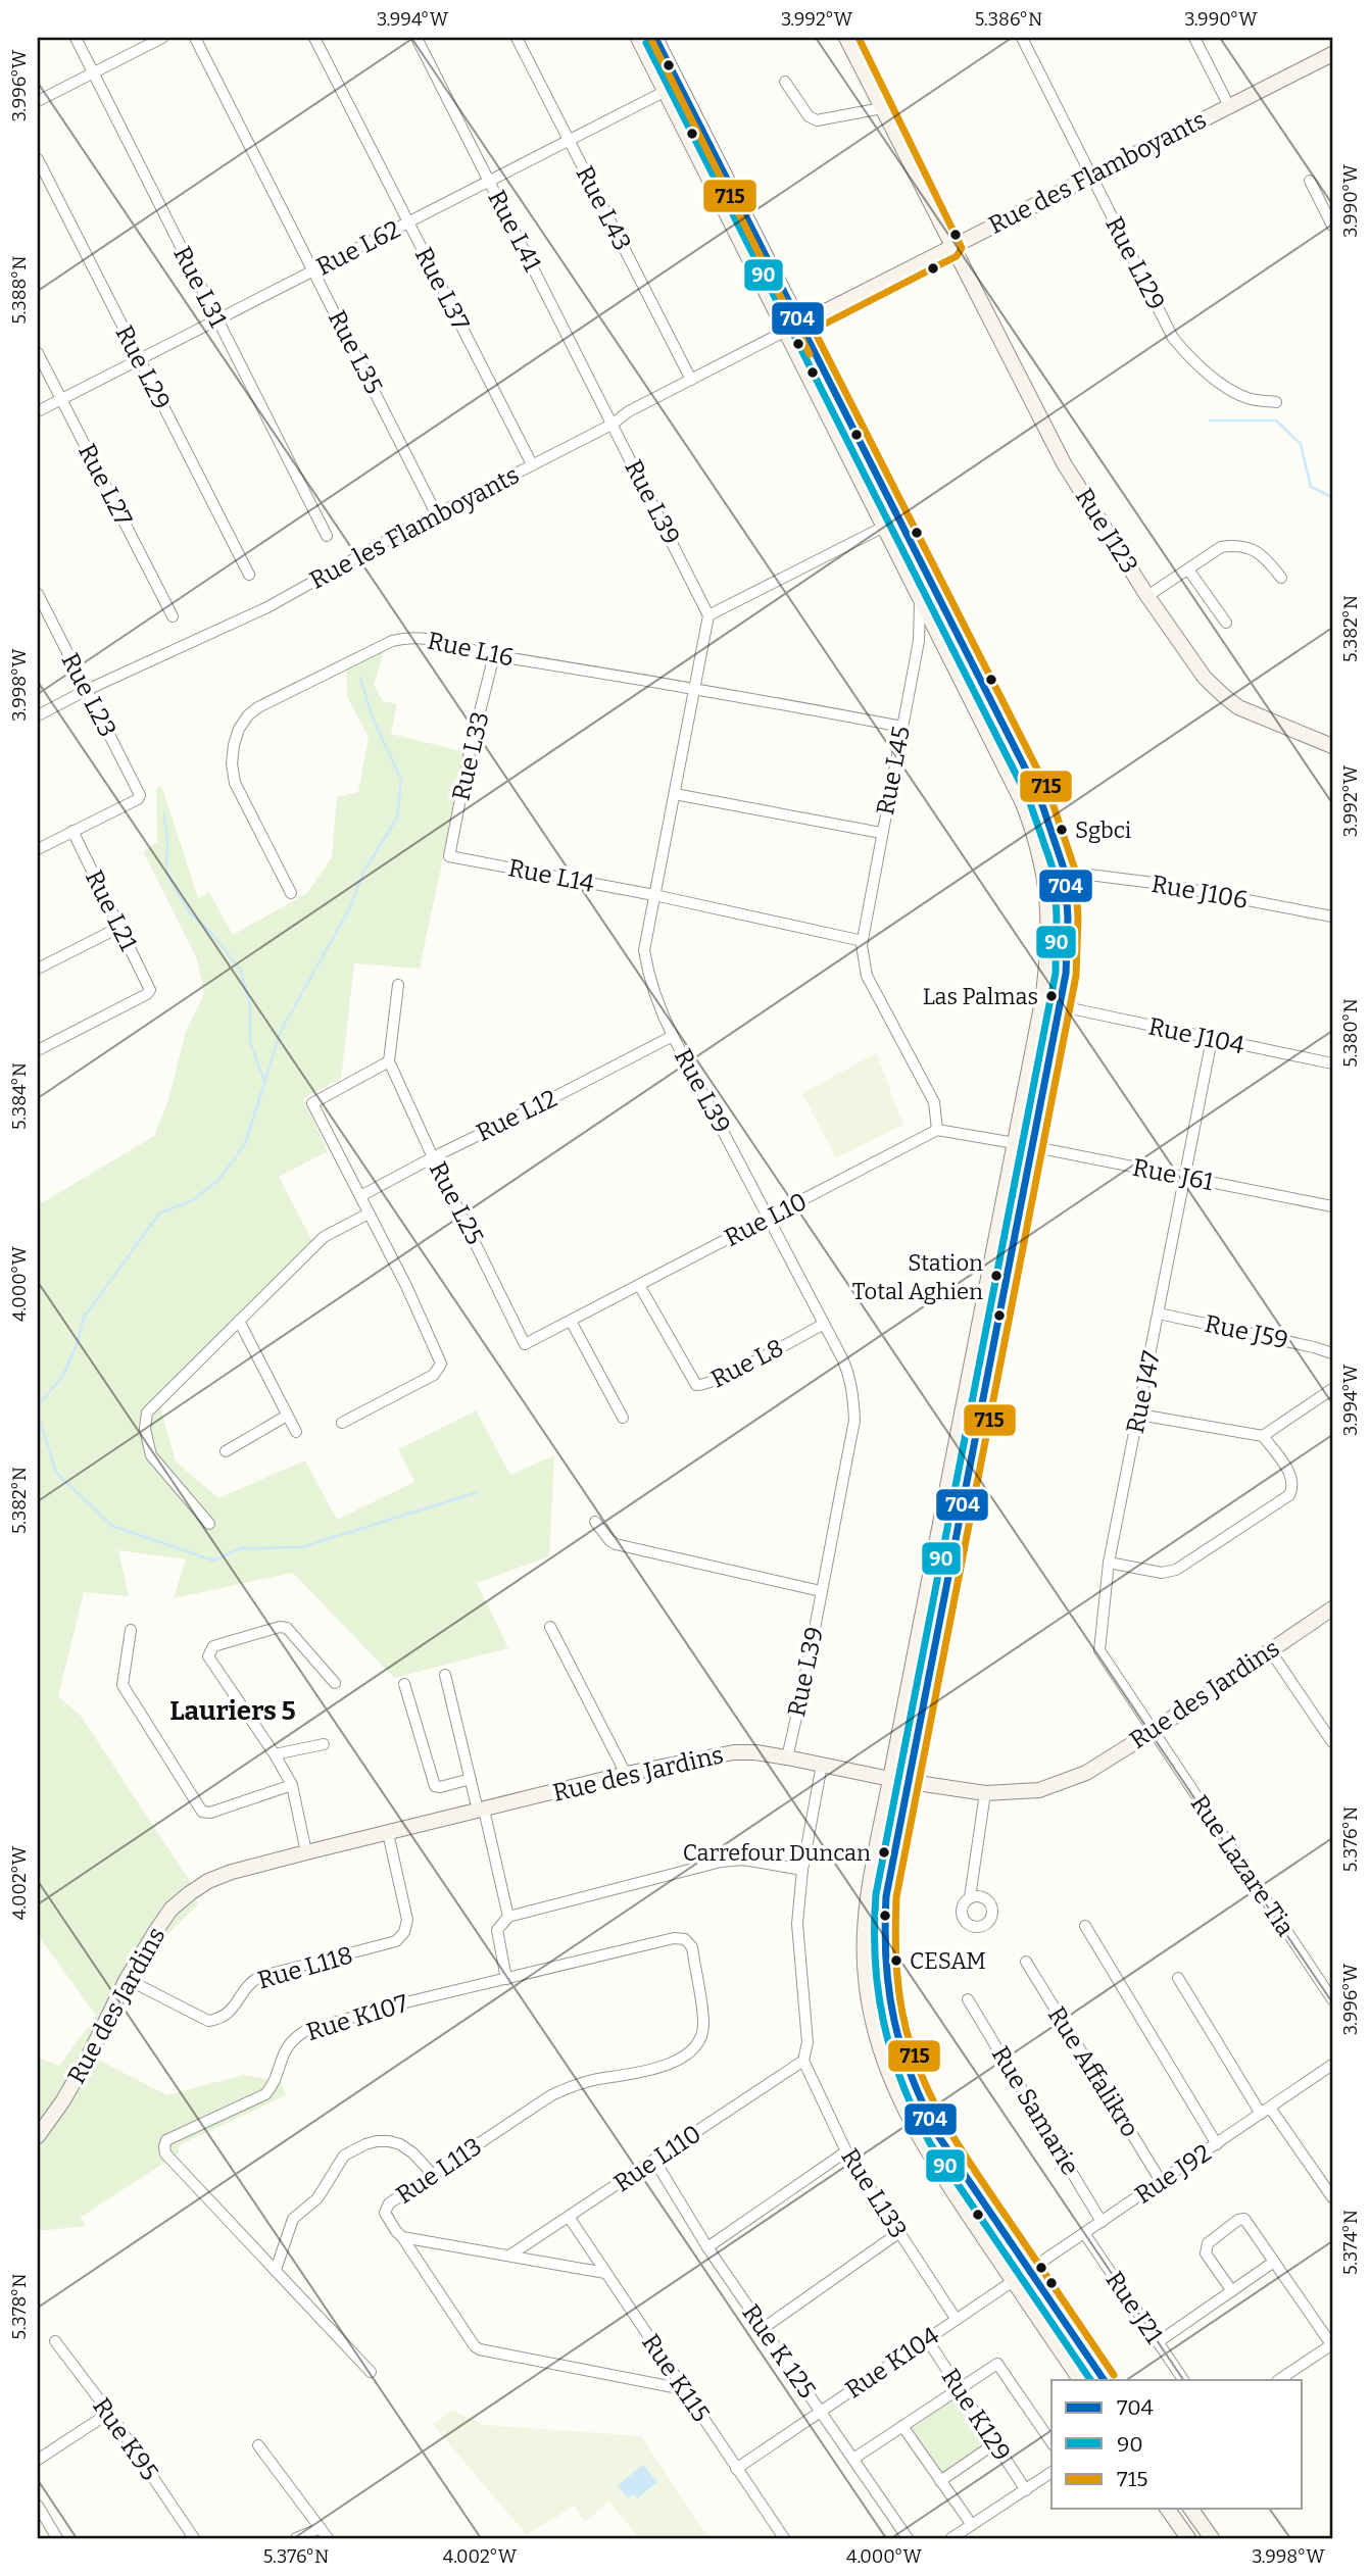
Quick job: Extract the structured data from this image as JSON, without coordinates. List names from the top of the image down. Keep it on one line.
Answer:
{"streets":{"main road":["Rue des Flamboyants","Rue J123","Rue des Jardins"],"street":["Rue L43","Rue L41","Rue L62","Rue L129","Rue L31","Rue L37","Rue L35","Rue L29","Rue L27","Rue L39","Rue les Flamboyants","Rue L16","Rue L23","Rue L33","Rue L45","Rue L14","Rue J106","Rue L21","Rue J104","Rue L12","Rue J61","Rue L25","Rue L10","Rue J59","Rue L8","Rue J47","Rue Lazare Tia","Rue L118","Rue K107","Rue Affalikro","Rue Samarie","Rue L110","Rue L113","Rue J92","Rue L133","Rue J21","Rue K 125","Rue K104","Rue K115","Rue K129","Rue K95"]},"crossings":[["Rue des Flamboyants","Rue L129"],["Rue des Flamboyants","Rue les Flamboyants"],["Rue des Flamboyants","Rue J123"],["Rue L43","Rue L62"],["Rue L43","Rue les Flamboyants"],["Rue L41","Rue L62"],["Rue L41","Rue L39"],["Rue L41","Rue les Flamboyants"],["Rue L62","Rue L31"],["Rue L62","Rue L37"],["Rue L62","Rue L35"],["Rue L62","Rue L29"],["Rue L62","Rue L27"],["Rue L37","Rue les Flamboyants"],["Rue L35","Rue les Flamboyants"],["Rue L39","Rue les Flamboyants"],["Rue L39","Rue L16"],["Rue L39","Rue L14"],["Rue L39","Rue L12"],["Rue L39","Rue L10"],["Rue L39","Rue L8"],["Rue L39","Rue des Jardins"],["Rue les Flamboyants","Rue L23"],["Rue L16","Rue L33"],["Rue L16","Rue L45"],["Rue L23","Rue L21"],["Rue L33","Rue L14"],["Rue L45","Rue L14"],["Rue J104","Rue J47"],["Rue L12","Rue L25"],["Rue J61","Rue J47"],["Rue L25","Rue L10"],["Rue L10","Rue L8"],["Rue J59","Rue J47"],["Rue J47","Rue des Jardins"],["Rue J47","Rue Lazare Tia"],["Rue des Jardins","Rue Lazare Tia"],["Rue des Jardins","Rue L118"],["Rue K107","Rue L113"],["Rue Affalikro","Rue J92"],["Rue Samarie","Rue J92"],["Rue L110","Rue L133"],["Rue L110","Rue K 125"],["Rue L110","Rue K115"],["Rue L113","Rue K115"],["Rue J92","Rue J21"],["Rue J92","Rue K104"],["Rue L133","Rue K104"],["Rue K 125","Rue K104"],["Rue K104","Rue K115"],["Rue K104","Rue K129"]],"districts":["Lauriers 5"],"places":["Sgbci","Las Palmas","Station Total Aghien","Carrefour Duncan","CESAM"],"lines":["transit line 704","transit line 715","transit line 90"],"legend":["704","90","715"],"coordinates":["3.994°W","3.992°W","5.386°N","3.990°W","3.996°W","5.388°N","5.382°N","3.998°W","5.380°N","5.384°N","4.000°W","5.376°N","4.002°W","5.374°N","5.378°N"]}
